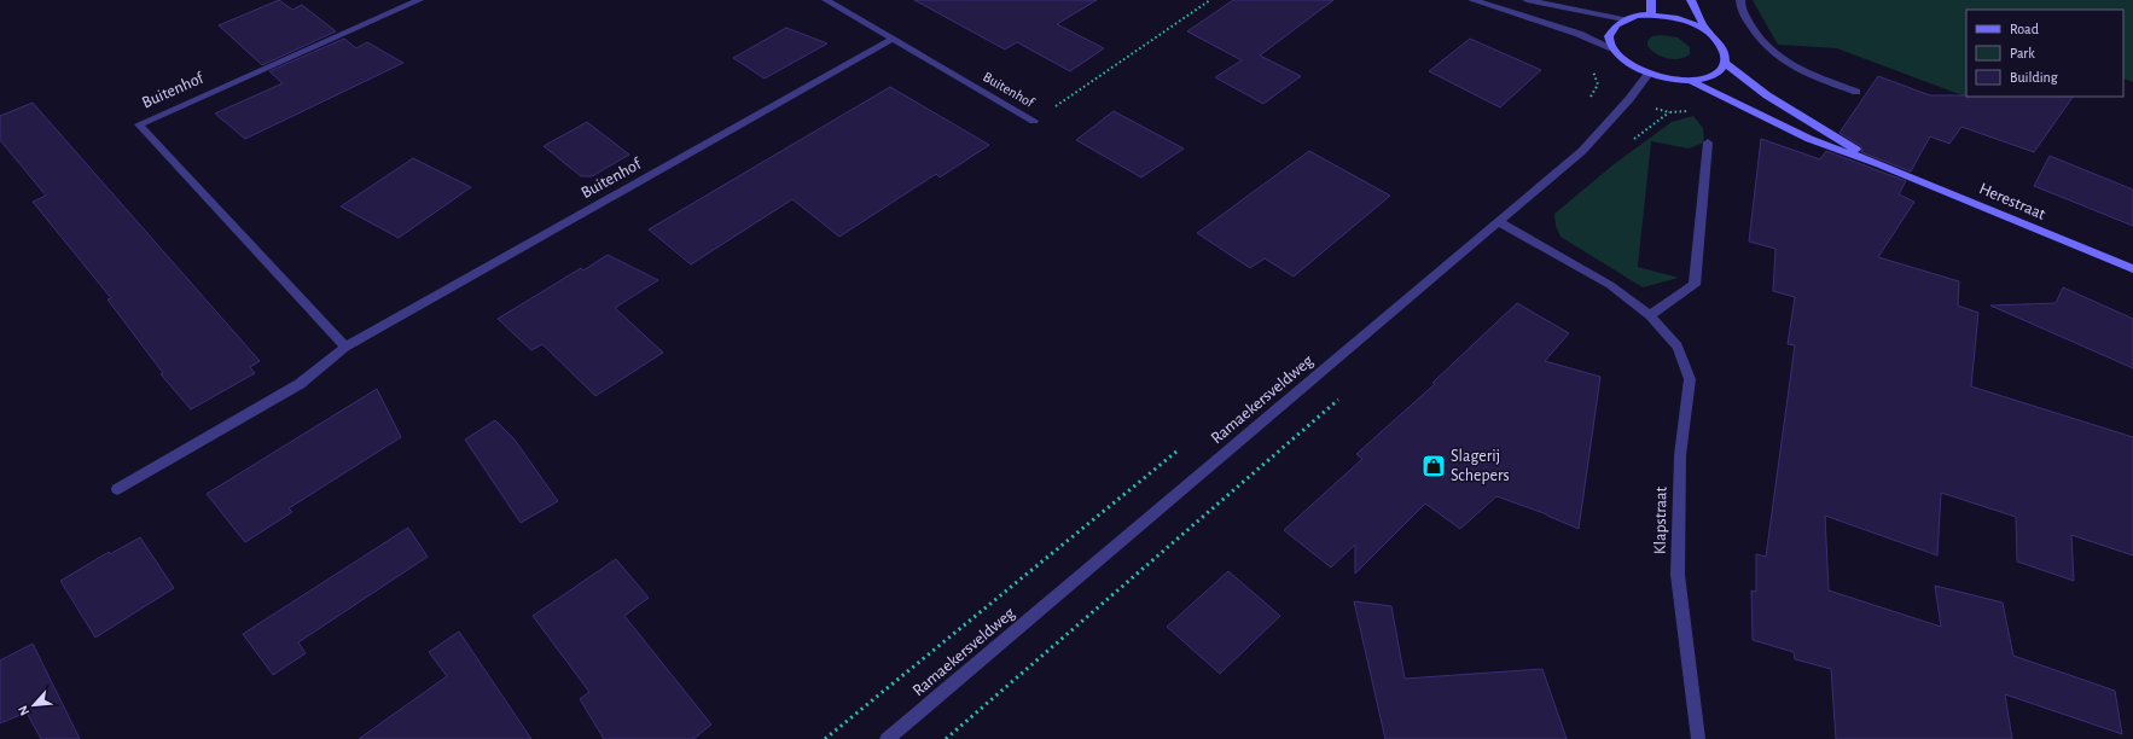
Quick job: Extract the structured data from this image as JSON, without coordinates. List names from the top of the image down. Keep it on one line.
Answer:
{"streets":{"street":["Buitenhof","Herestraat","Ramaekersveldweg","Klapstraat"]},"crossings":[["Ramaekersveldweg","Klapstraat"]],"places":{"shop":["Slagerij Schepers"]},"legend":["Road","Park","Building"],"north":"bottom left"}
